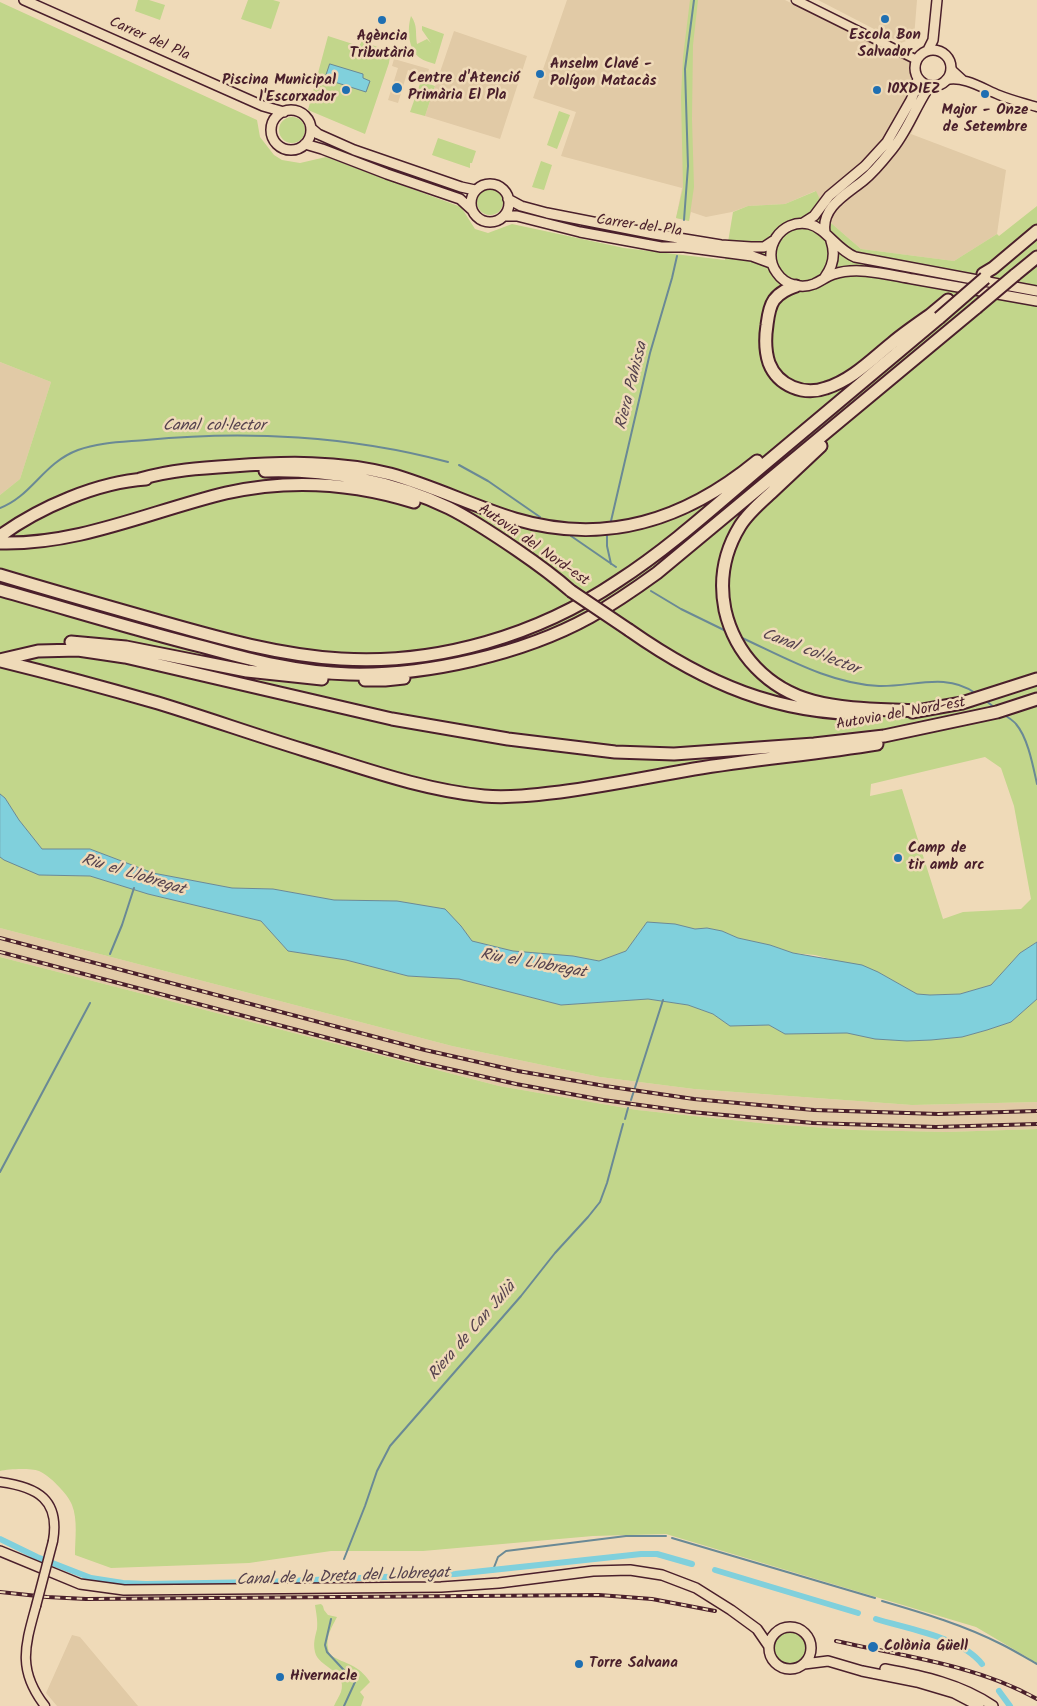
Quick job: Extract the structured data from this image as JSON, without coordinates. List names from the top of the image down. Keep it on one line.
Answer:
{"streets":{"highway":["Autovia del Nord-est"],"main road":["Carrer del Pla"]},"water":["Riera Pahissa","Canal col·lector","Riu el Llobregat","Riera de Can Julià","Canal de la Dreta del Llobregat"],"places":["Escola Bon Salvador","Agència Tributària","Anselm Clavé - Polígon Matacàs","Centre d'Atenció Primària El Pla","Piscina Municipal l'Escorxador","10XDIEZ","Major - Onze de Setembre","Camp de tir amb arc","Colònia Güell","Torre Salvana","Hivernacle"]}
